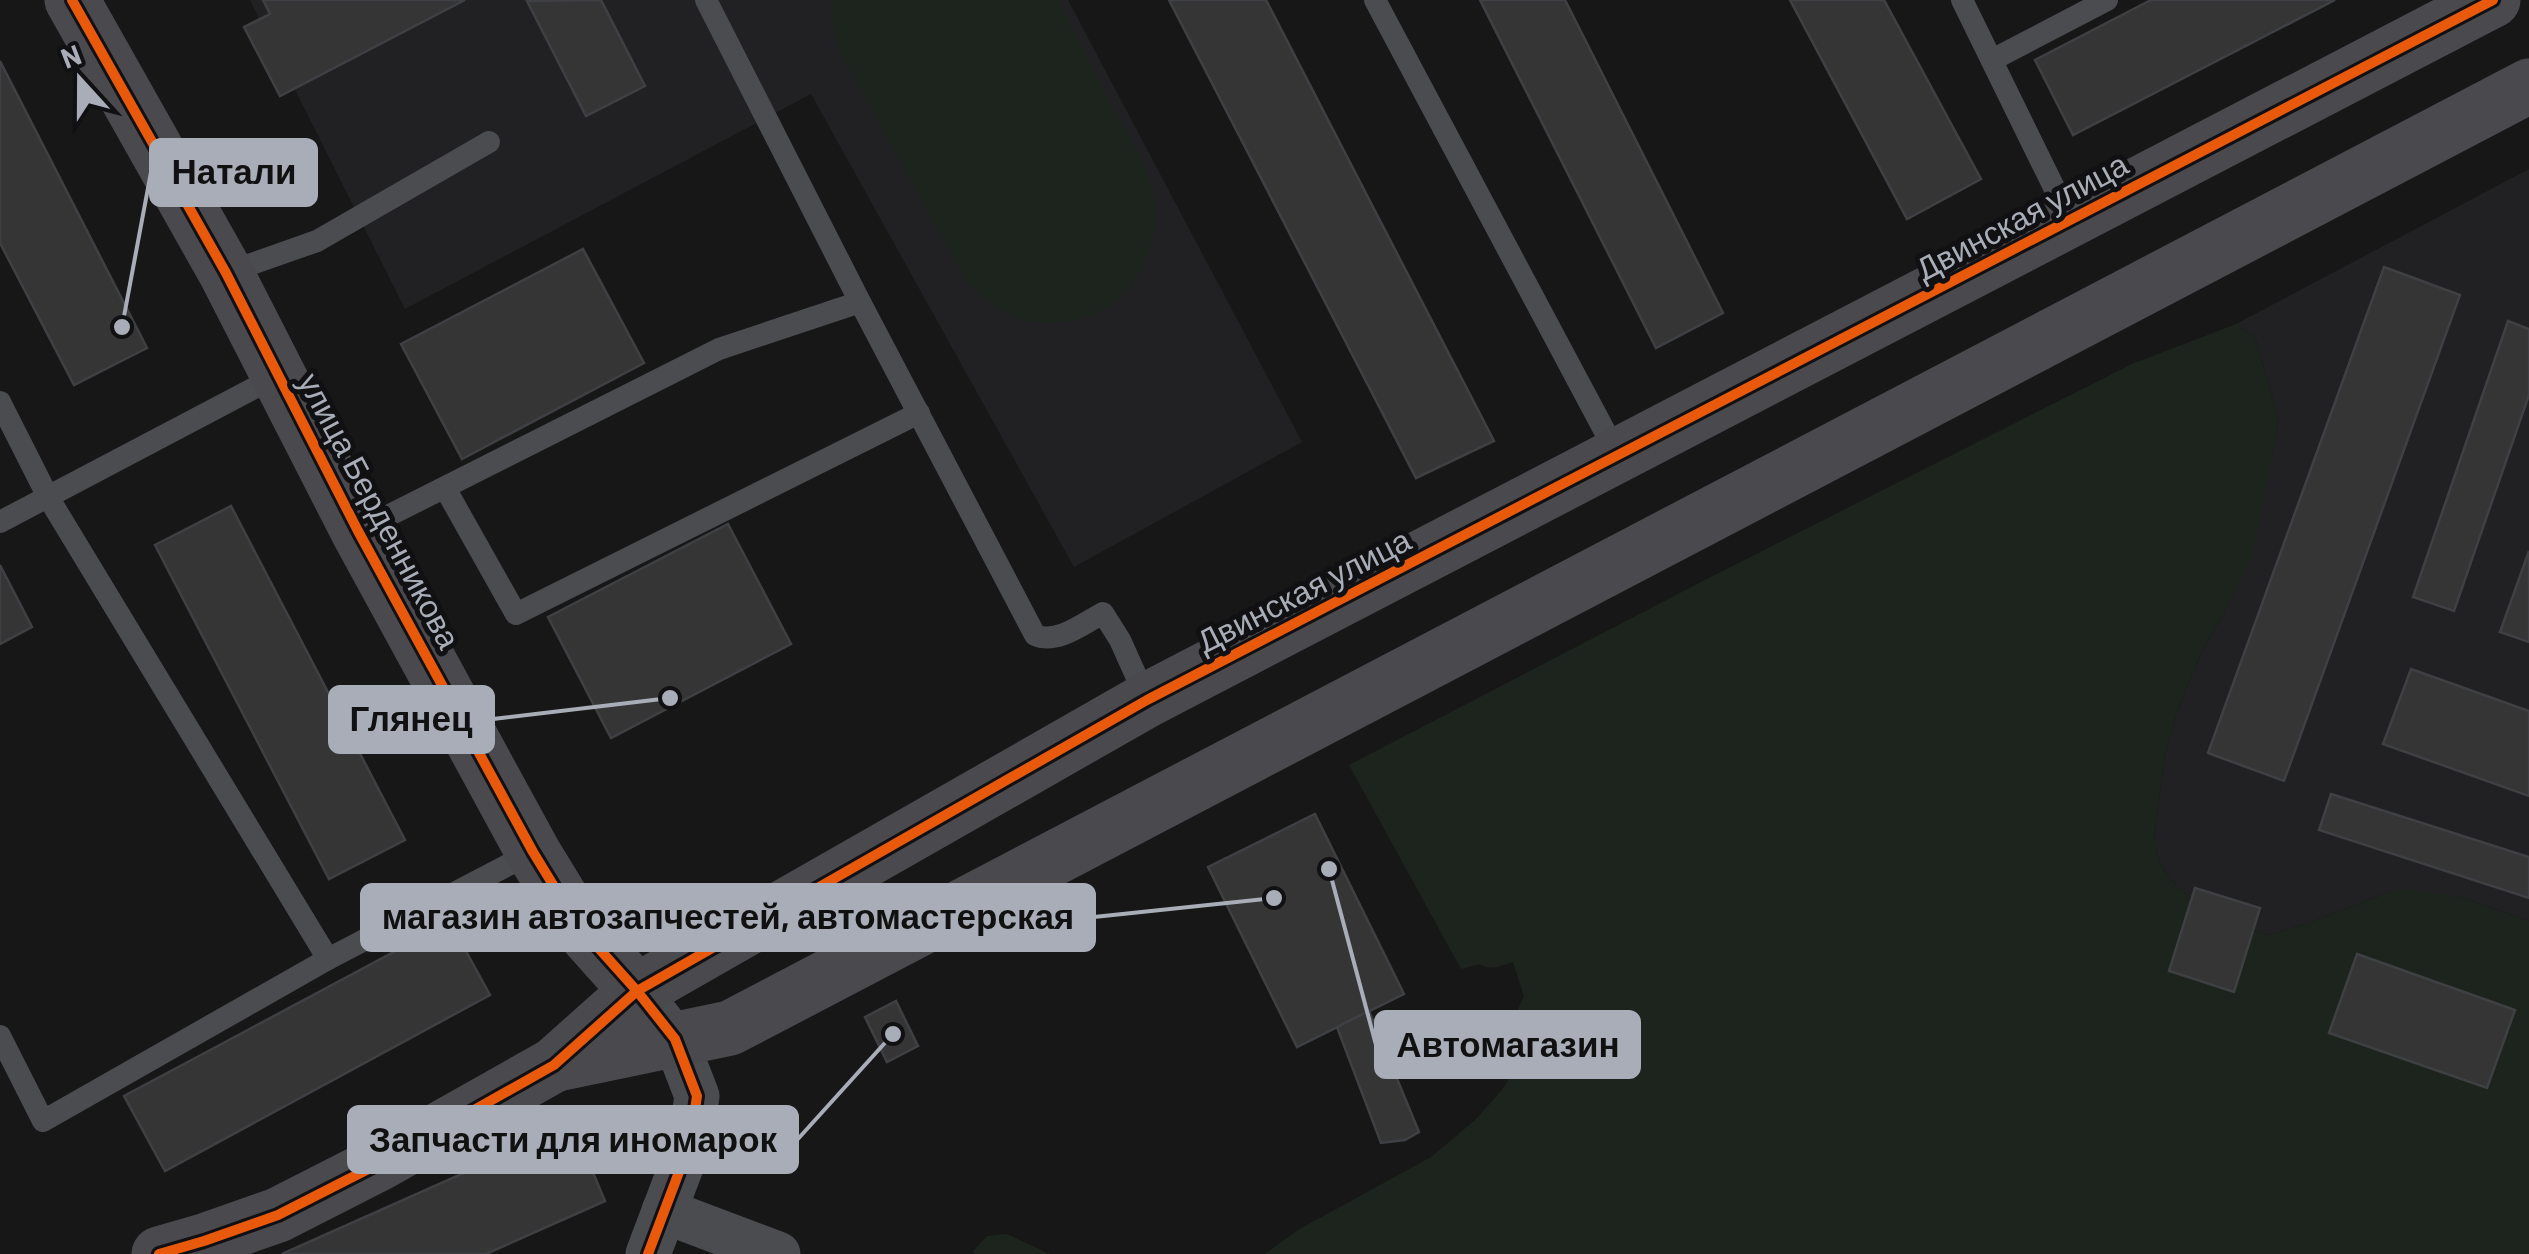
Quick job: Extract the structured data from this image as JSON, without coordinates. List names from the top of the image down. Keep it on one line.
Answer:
{"streets":{"street":["Двинская улица","улица Берденникова"]},"crossings":[["Двинская улица","улица Берденникова"]],"places":["Натали","Глянец","Автомагазин","магазин автозапчестей, автомастерская","Запчасти для иномарок"],"north":"top"}
